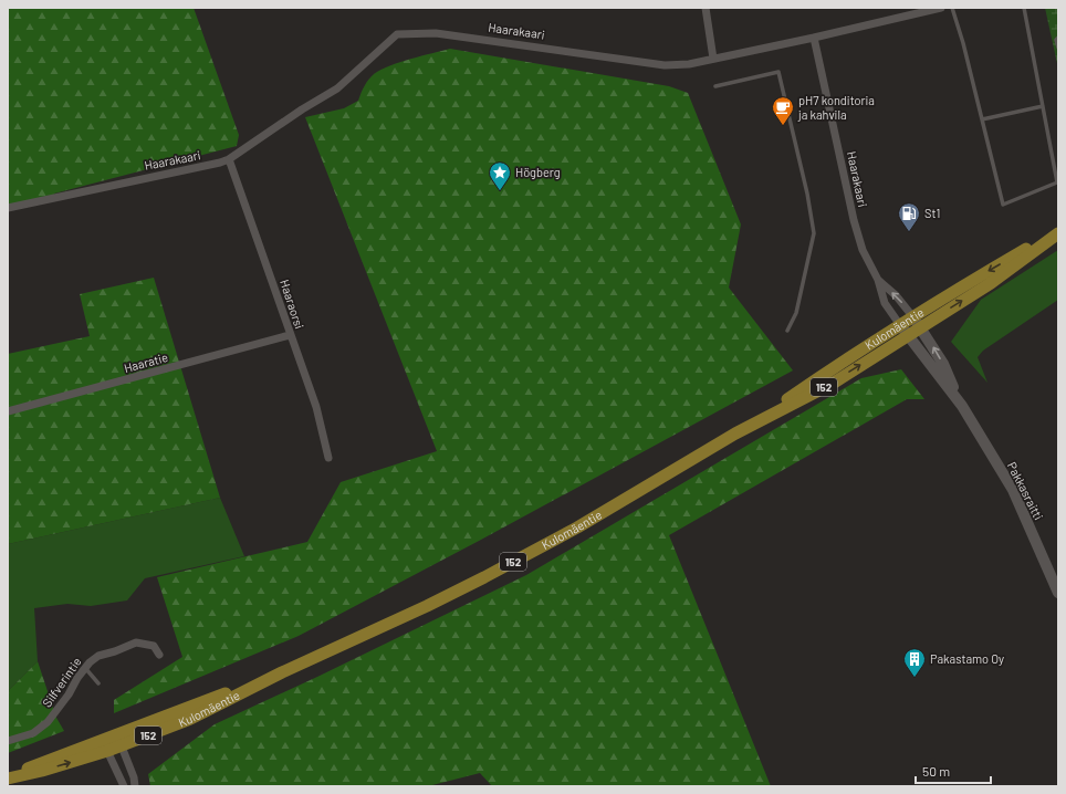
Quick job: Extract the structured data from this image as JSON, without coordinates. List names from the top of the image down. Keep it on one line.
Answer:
{"streets":{"main road":["Kulomäentie","152"],"street":["Haarakaari","Haaraorsi","Haaratie","Pakkasraitti","Silfverintie"]},"crossings":[["Haarakaari","Haaraorsi"],["Haarakaari","Kulomäentie"],["Haarakaari","Pakkasraitti"],["Haaraorsi","Haaratie"],["Kulomäentie","Pakkasraitti"]],"places":{"cafe":["pH7 konditoria ja kahvila"],"place":["Högberg"],"fuel station":["St1"],"building":["Pakastamo Oy"]},"scale_bar":"50 m"}
